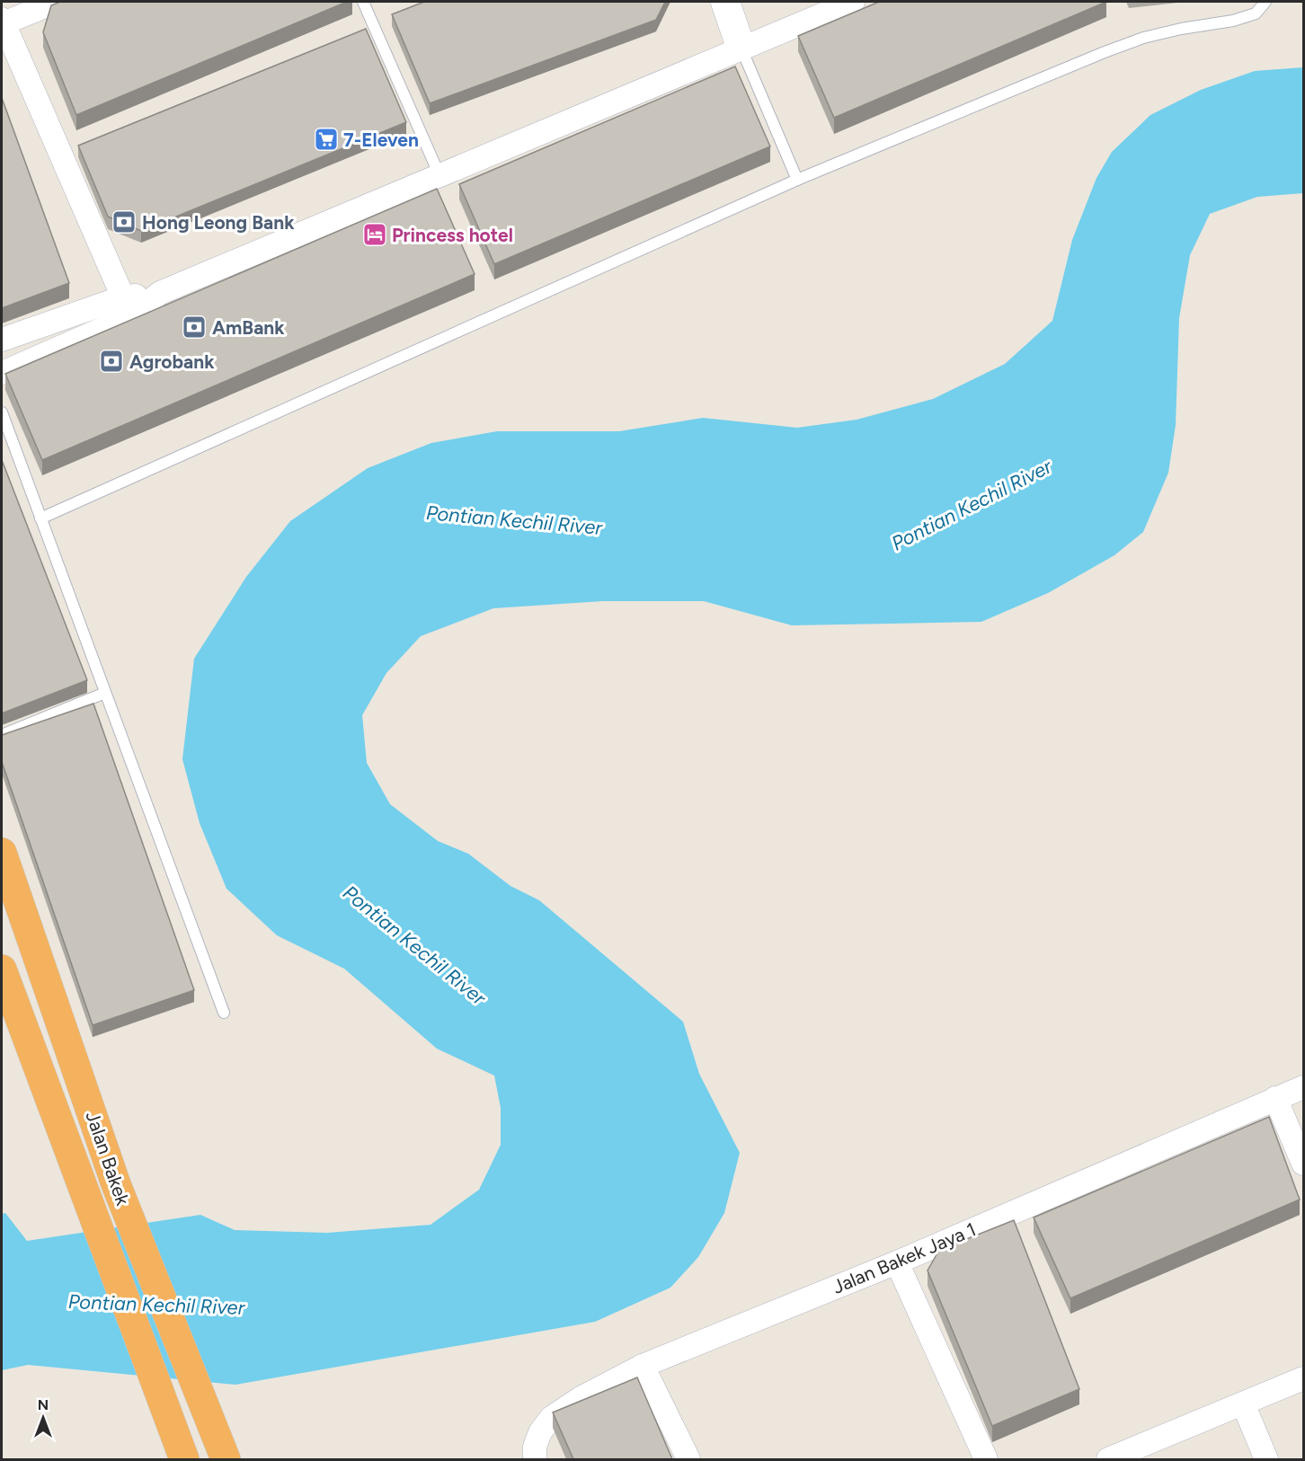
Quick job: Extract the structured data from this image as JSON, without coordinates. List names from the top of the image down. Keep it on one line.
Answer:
{"streets":{"highway":["Jalan Bakek"],"street":["Jalan Bakek Jaya 1"]},"water":["Pontian Kechil River"],"places":{"supermarket":["7-Eleven"],"bank":["Hong Leong Bank","AmBank","Agrobank"],"hotel":["Princess hotel"]},"north":"top"}
